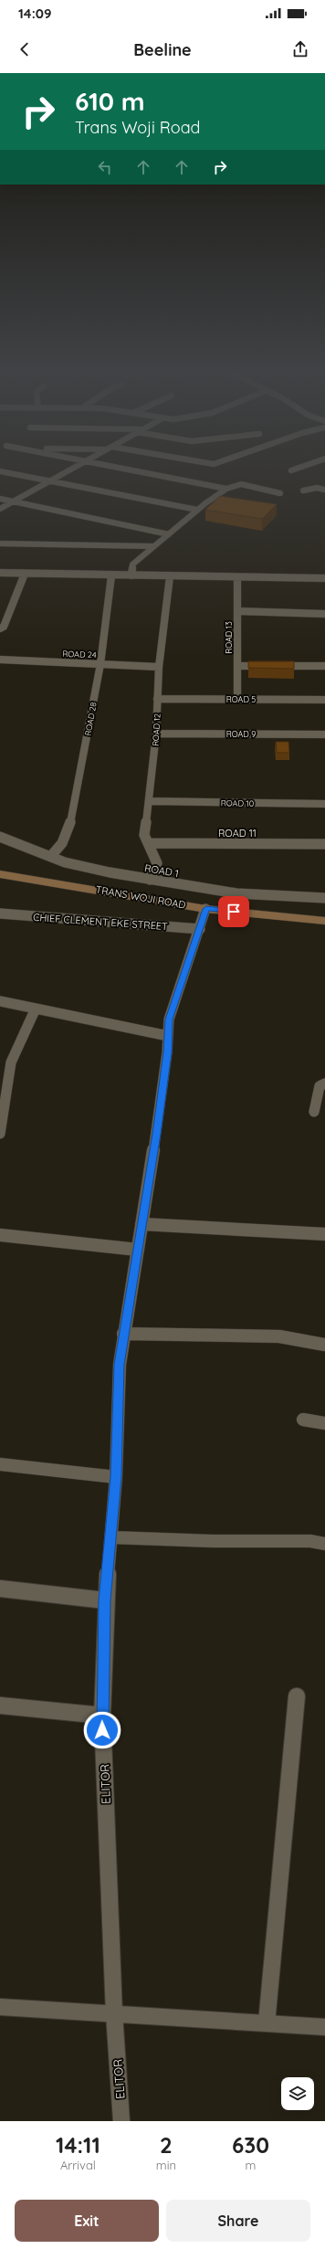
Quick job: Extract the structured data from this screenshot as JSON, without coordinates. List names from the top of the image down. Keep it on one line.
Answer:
{"streets":{"main road":["TRANS WOJI ROAD"],"street":["ROAD 13","ROAD 24","ROAD 5","ROAD 28","ROAD 12","ROAD 9","ROAD 10","ROAD 11","ROAD 1","CHIEF CLEMENT EKE STREET","ELITOR"]},"crossings":[["ROAD 13","ROAD 5"],["ROAD 24","ROAD 28"],["ROAD 24","ROAD 12"],["ROAD 5","ROAD 12"],["ROAD 28","ROAD 1"],["ROAD 12","ROAD 9"],["ROAD 12","ROAD 10"],["ROAD 12","ROAD 11"],["ROAD 12","ROAD 1"],["TRANS WOJI ROAD","ELITOR"],["CHIEF CLEMENT EKE STREET","ELITOR"]],"page":{"status":"14:09","header":"Beeline","turn":["610 m","Trans Woji Road"],"eta":["14:11","Arrival","2","min","630","m"],"buttons":["Exit","Share"]}}
